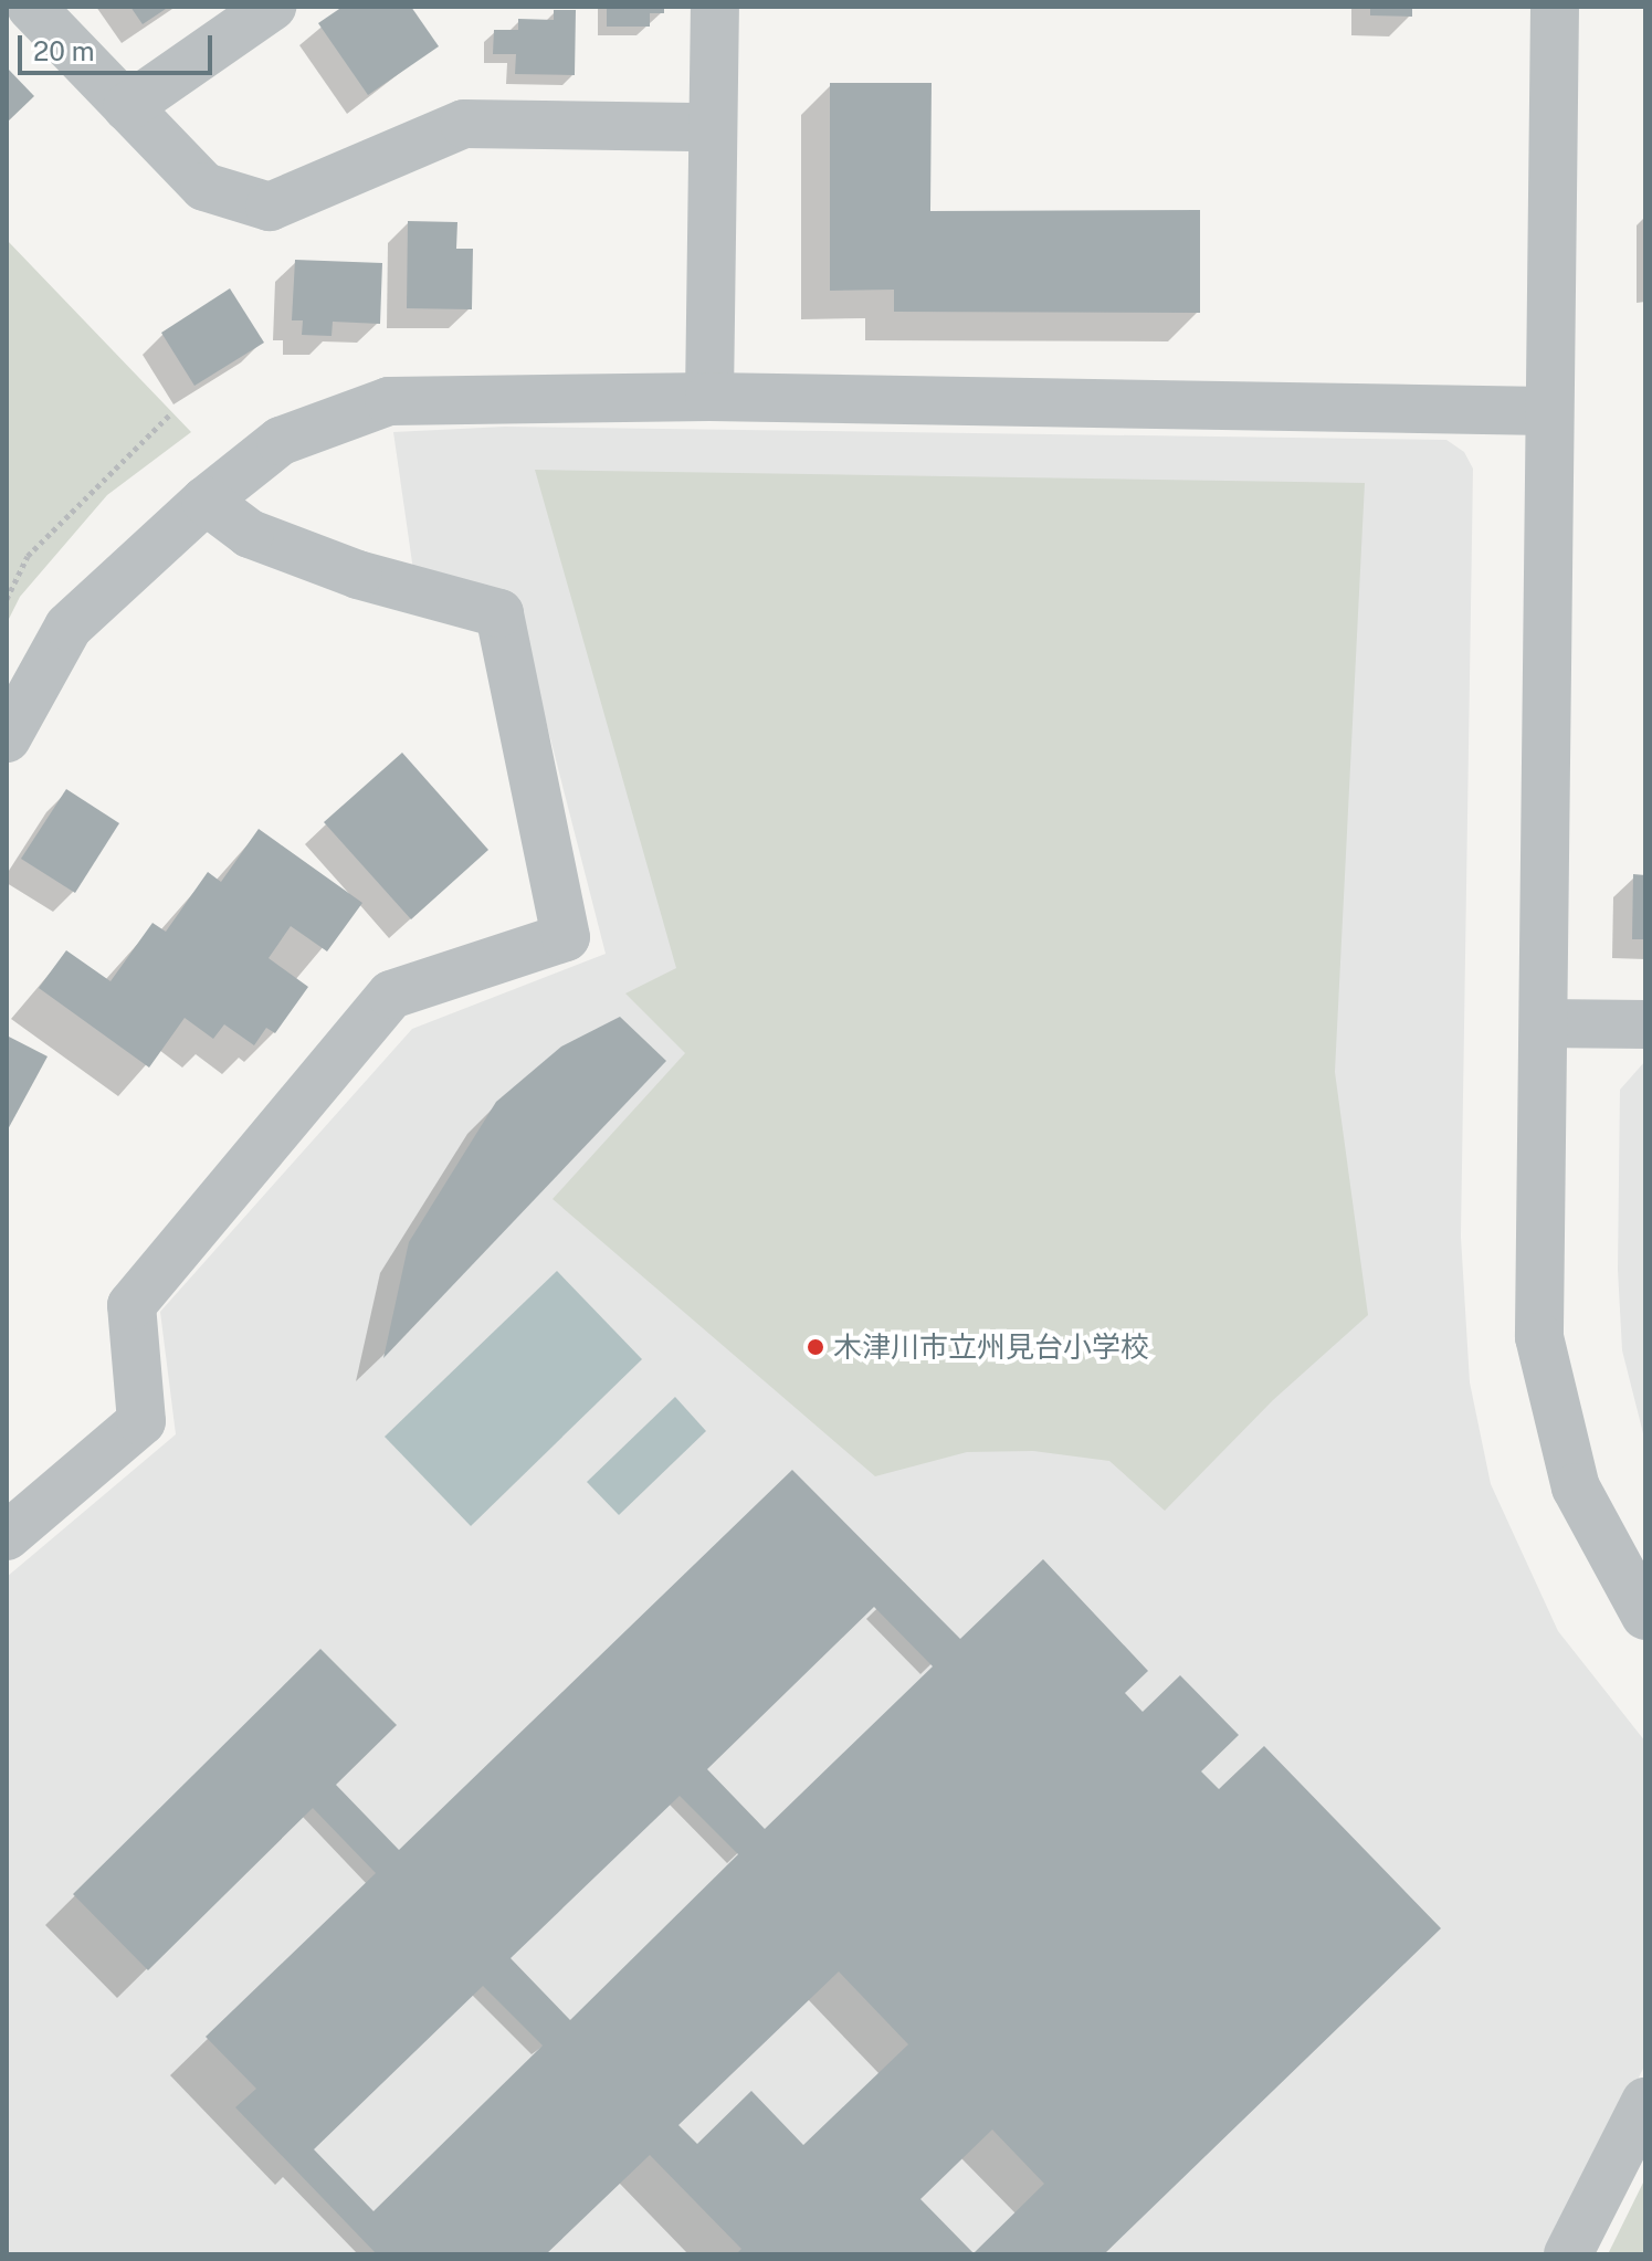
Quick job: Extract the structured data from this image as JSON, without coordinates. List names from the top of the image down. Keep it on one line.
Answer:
{"places":["木津川市立州見台小学校"],"scale_bar":"20 m"}
